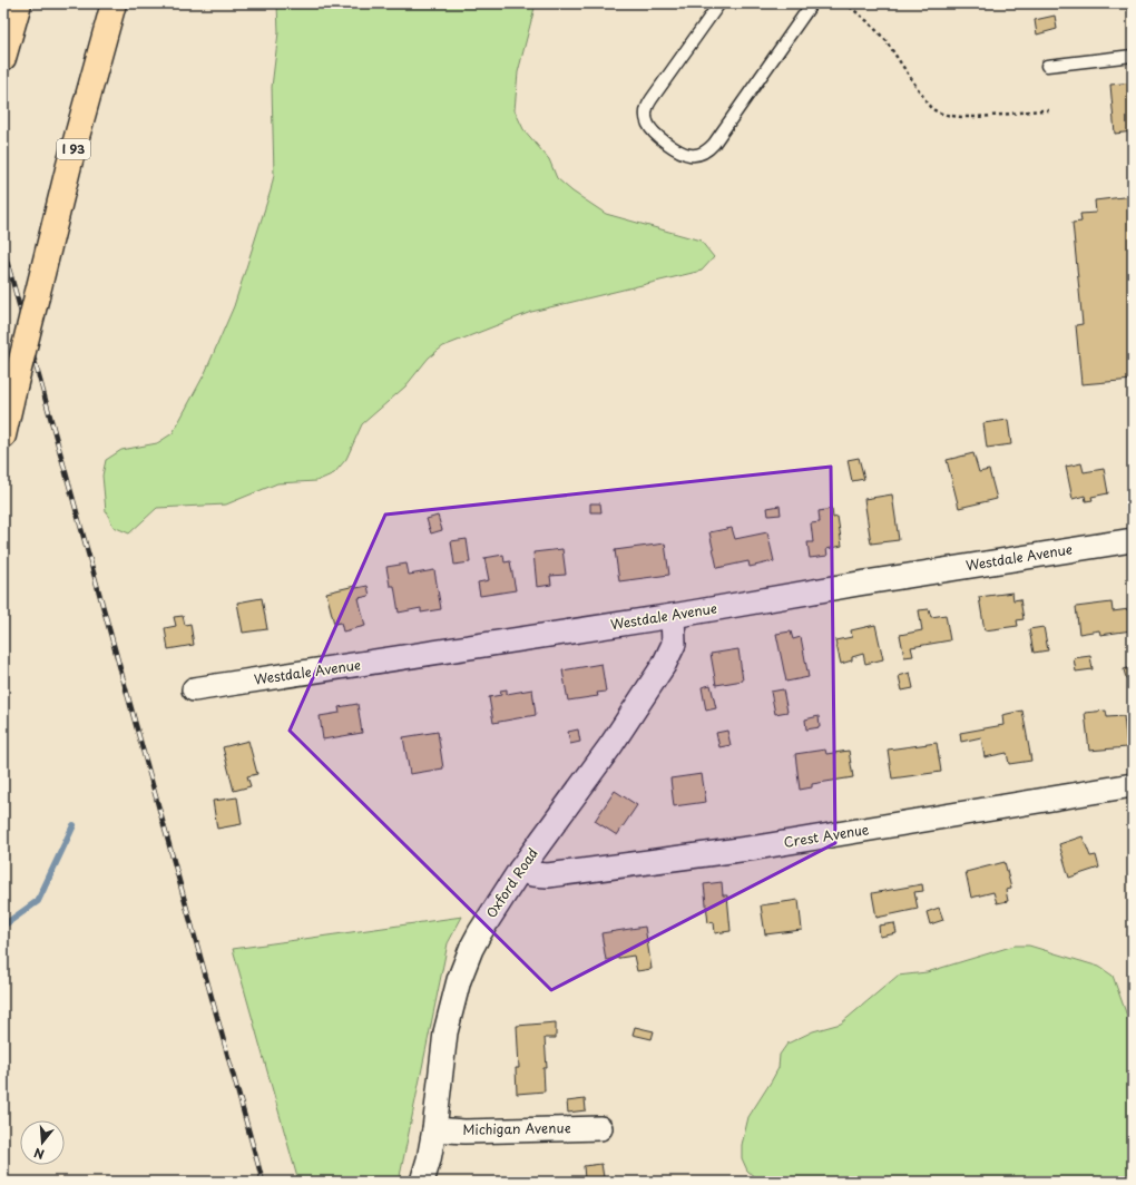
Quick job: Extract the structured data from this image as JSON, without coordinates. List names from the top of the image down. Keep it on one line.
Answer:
{"streets":{"highway":["I 93"],"street":["Westdale Avenue","Crest Avenue","Oxford Road","Michigan Avenue"]},"crossings":[["Westdale Avenue","Oxford Road"],["Crest Avenue","Oxford Road"],["Oxford Road","Michigan Avenue"]],"north":"bottom"}
